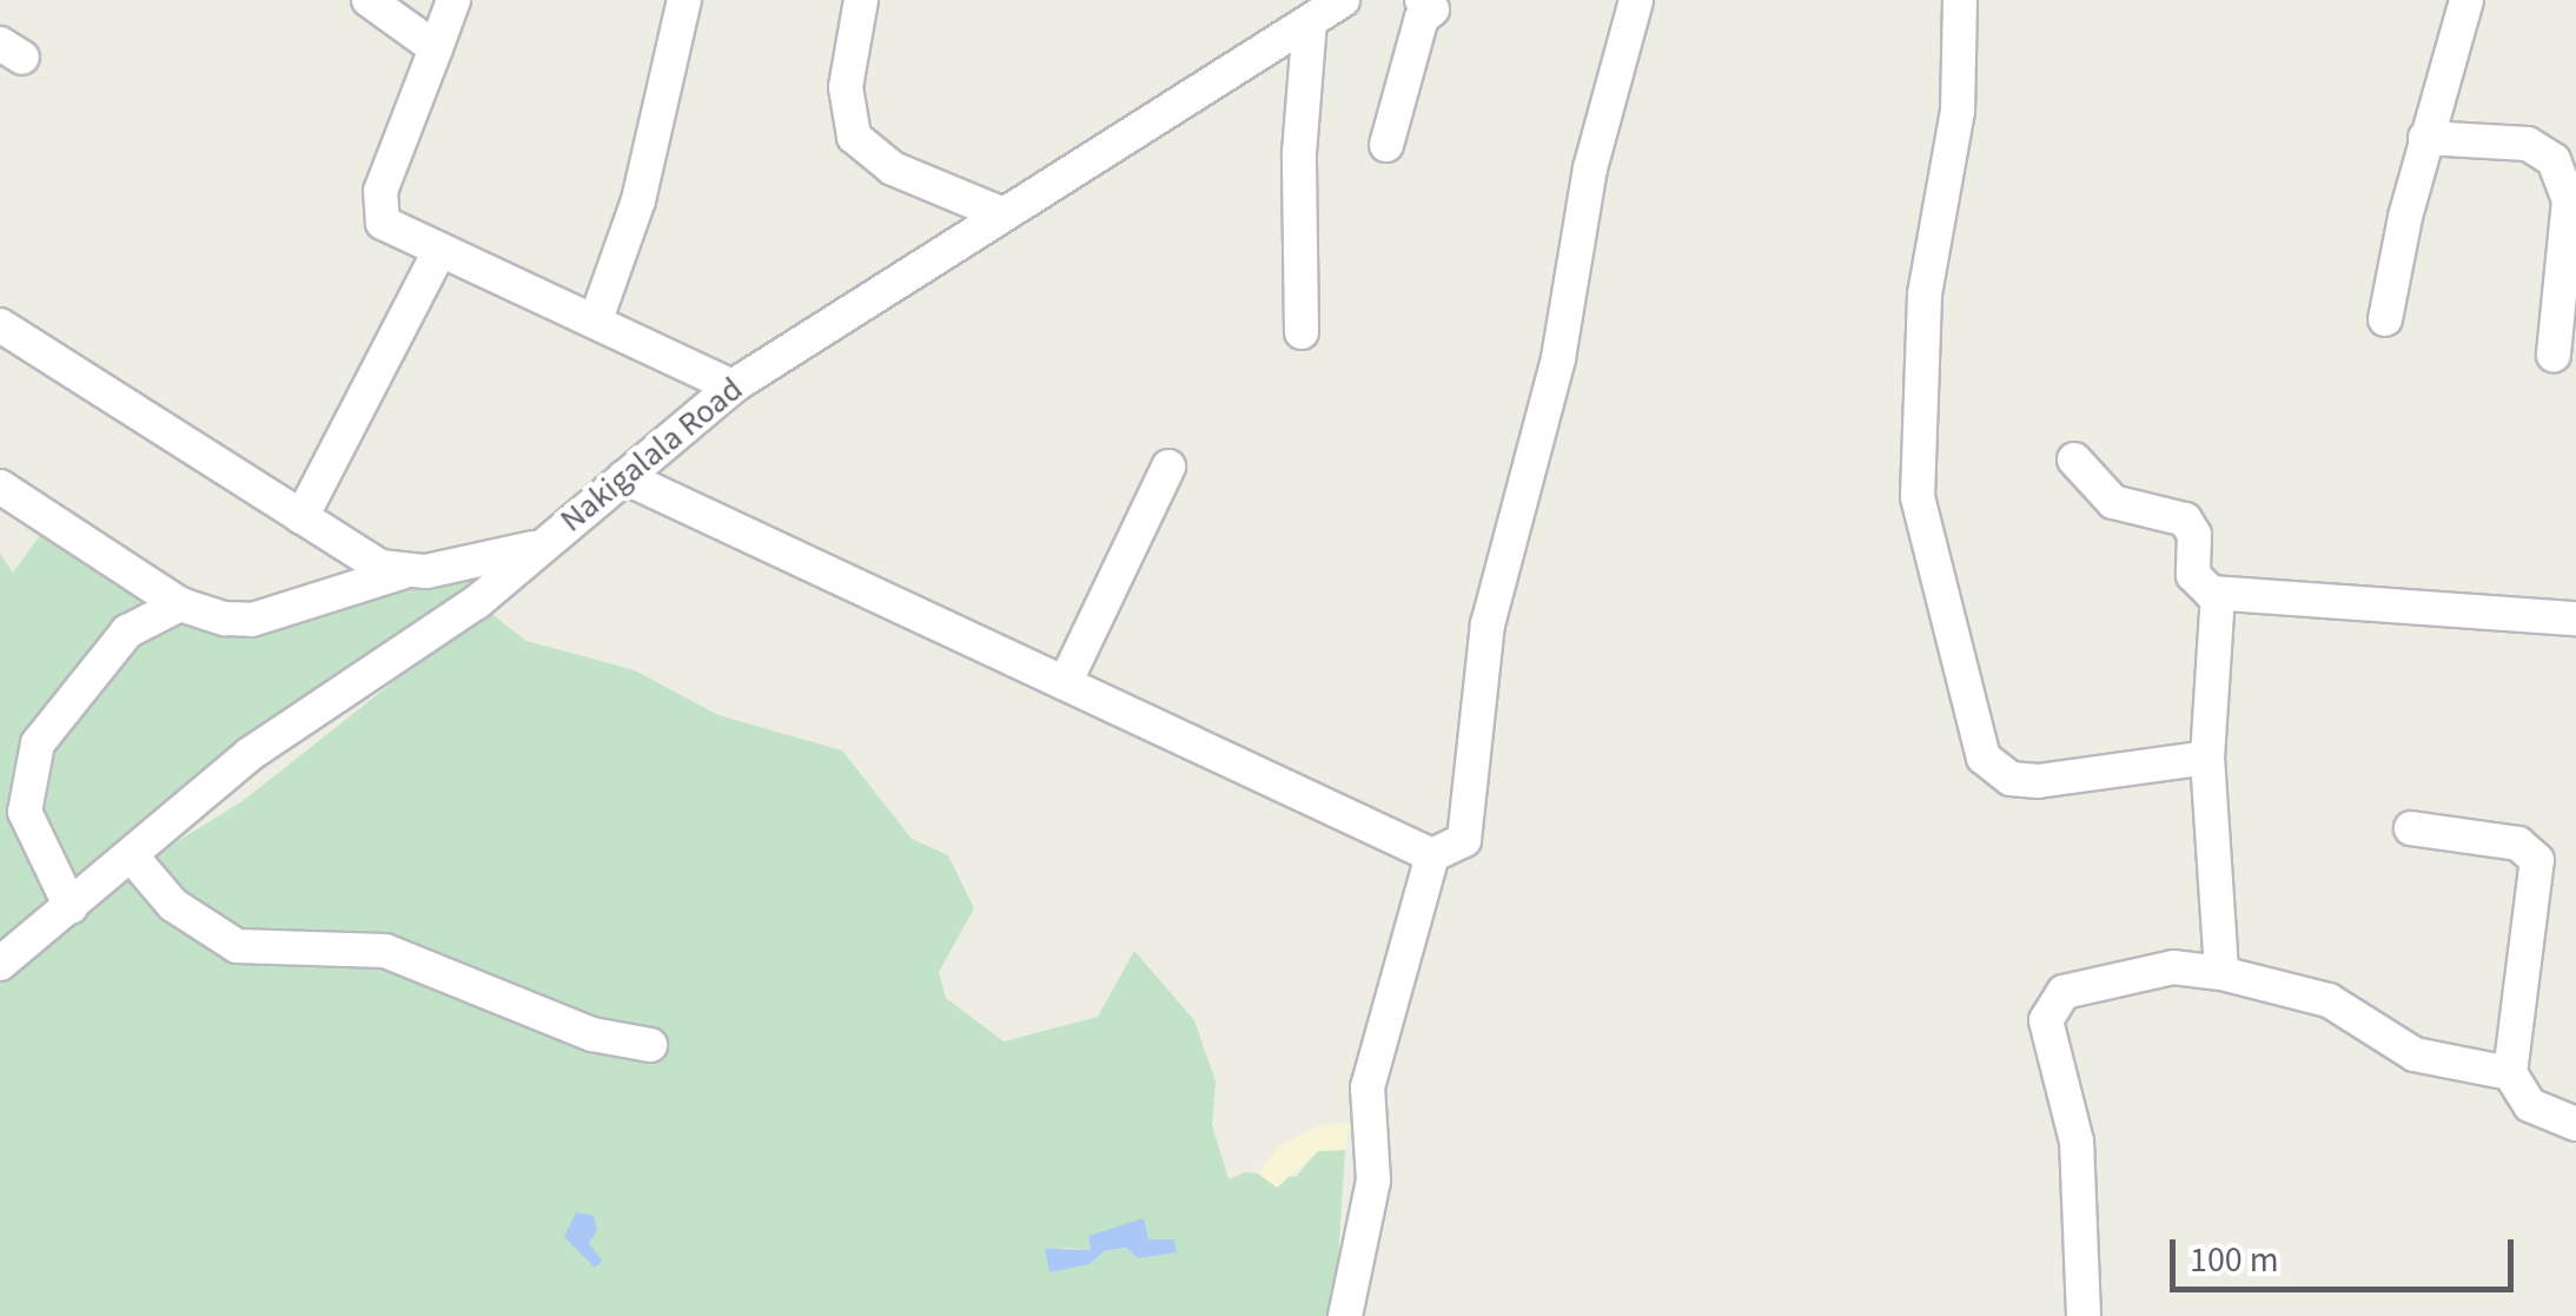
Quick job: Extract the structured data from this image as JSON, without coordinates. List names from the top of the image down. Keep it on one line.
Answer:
{"streets":{"street":["Nakigalala Road"]},"scale_bar":"100 m"}
